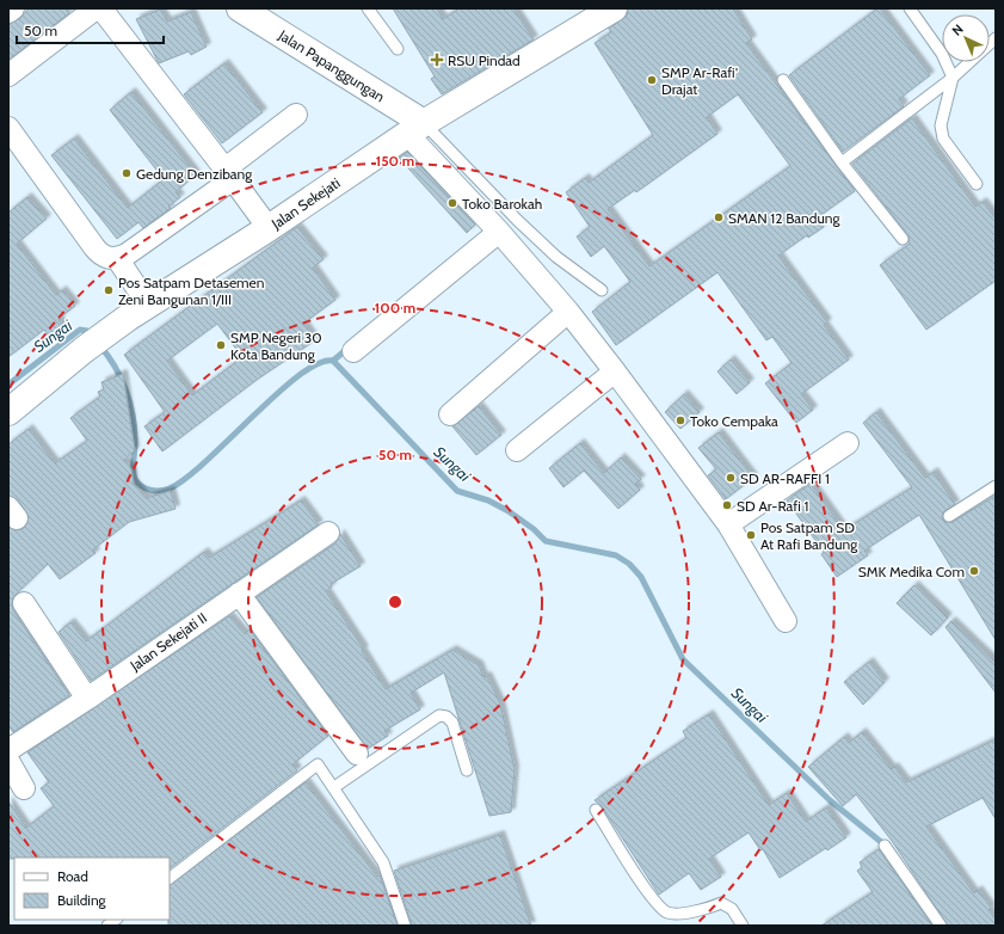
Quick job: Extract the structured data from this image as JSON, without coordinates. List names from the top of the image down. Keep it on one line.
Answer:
{"streets":{"street":["Jalan Papanggungan","Jalan Sekejati","Jalan Sekejati II"]},"crossings":[["Jalan Papanggungan","Jalan Sekejati"]],"water":["Sungai"],"places":{"health":["RSU Pindad"],"other":["SMP Ar-Rafi' Drajat","Gedung Denzibang","Toko Barokah","SMAN 12 Bandung","Pos Satpam Detasemen Zeni Bangunan 1/III","SMP Negeri 30 Kota Bandung","Toko Cempaka","SD AR-RAFFI 1","SD Ar-Rafi 1","Pos Satpam SD At Rafi Bandung","SMK Medika Com"]},"legend":["Road","Building"],"scale_bar":"50 m","north":"top left","rings":["150 m","100 m","50 m"]}
